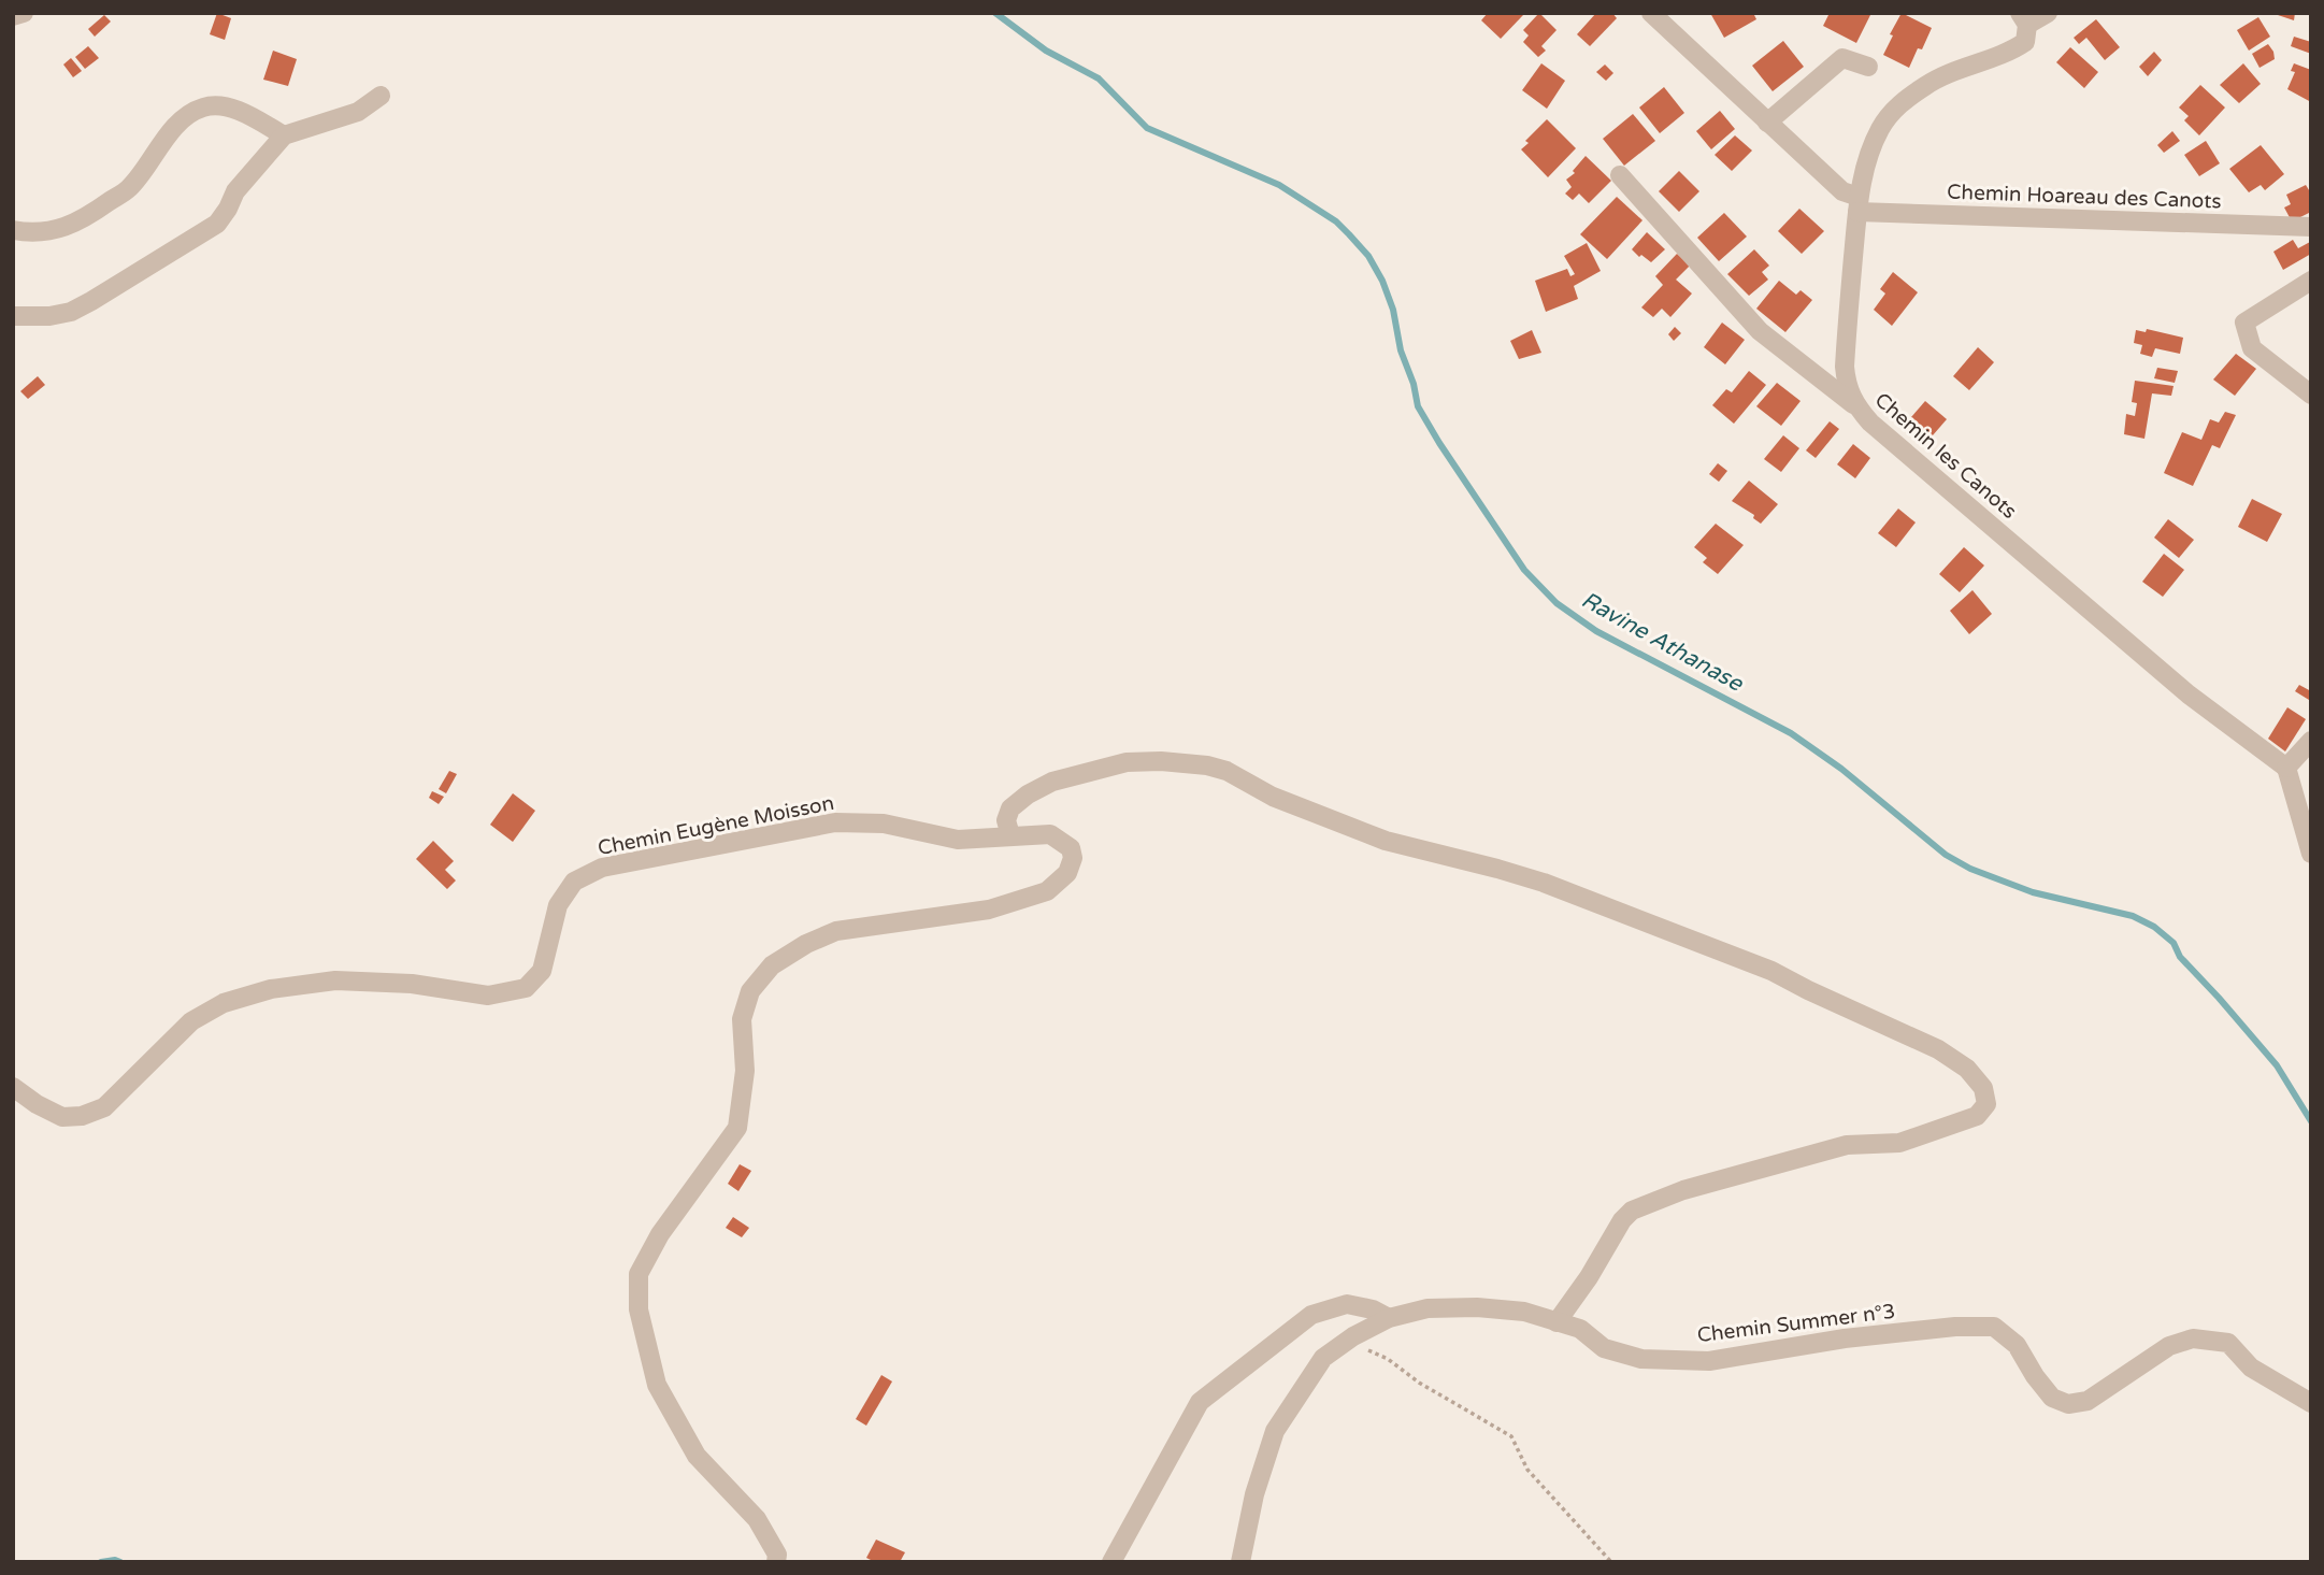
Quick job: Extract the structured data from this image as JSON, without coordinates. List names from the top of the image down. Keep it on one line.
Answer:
{"streets":{"street":["Chemin Hoareau des Canots","Chemin les Canots","Chemin Eugène Moisson","Chemin Summer n°3"]},"crossings":[["Chemin Hoareau des Canots","Chemin les Canots"]],"water":["Ravine Athanase"]}
